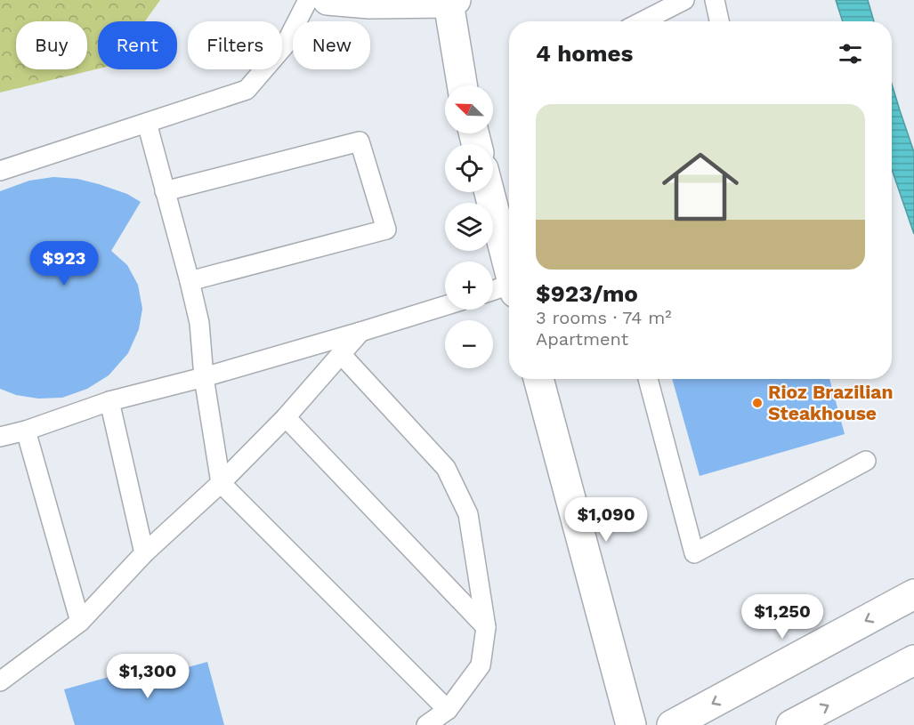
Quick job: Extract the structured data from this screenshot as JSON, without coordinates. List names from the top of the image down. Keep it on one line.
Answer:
{"places":["Rioz Brazilian Steakhouse"],"north":"top left","page":{"chip":["Buy","Rent","Filters","New"],"heading":"4 homes","map_buttons":["+","−"],"list":[{"name":"$923/mo","note":"3 rooms · 74 m² · Apartment"}],"price":["$923","$1,090","$1,250","$1,300"]}}
